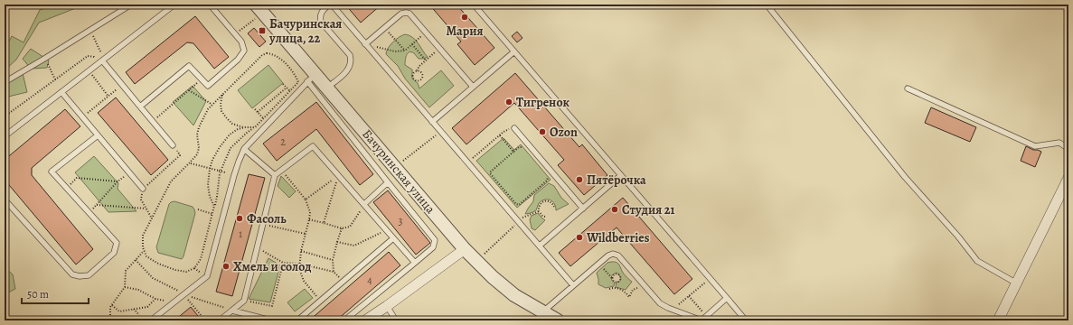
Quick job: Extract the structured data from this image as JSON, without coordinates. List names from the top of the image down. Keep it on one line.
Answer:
{"streets":{"street":["Бачуринская улица"]},"places":{"other":["Мария","Тигренок","Ozon","Пятёрочка","Студия 21","Фасоль","Wildberries","Хмель и солод"],"transit":["Бачуринская улица, 22"]},"house_numbers":["2","3","1","4"],"scale_bar":"50 m"}
